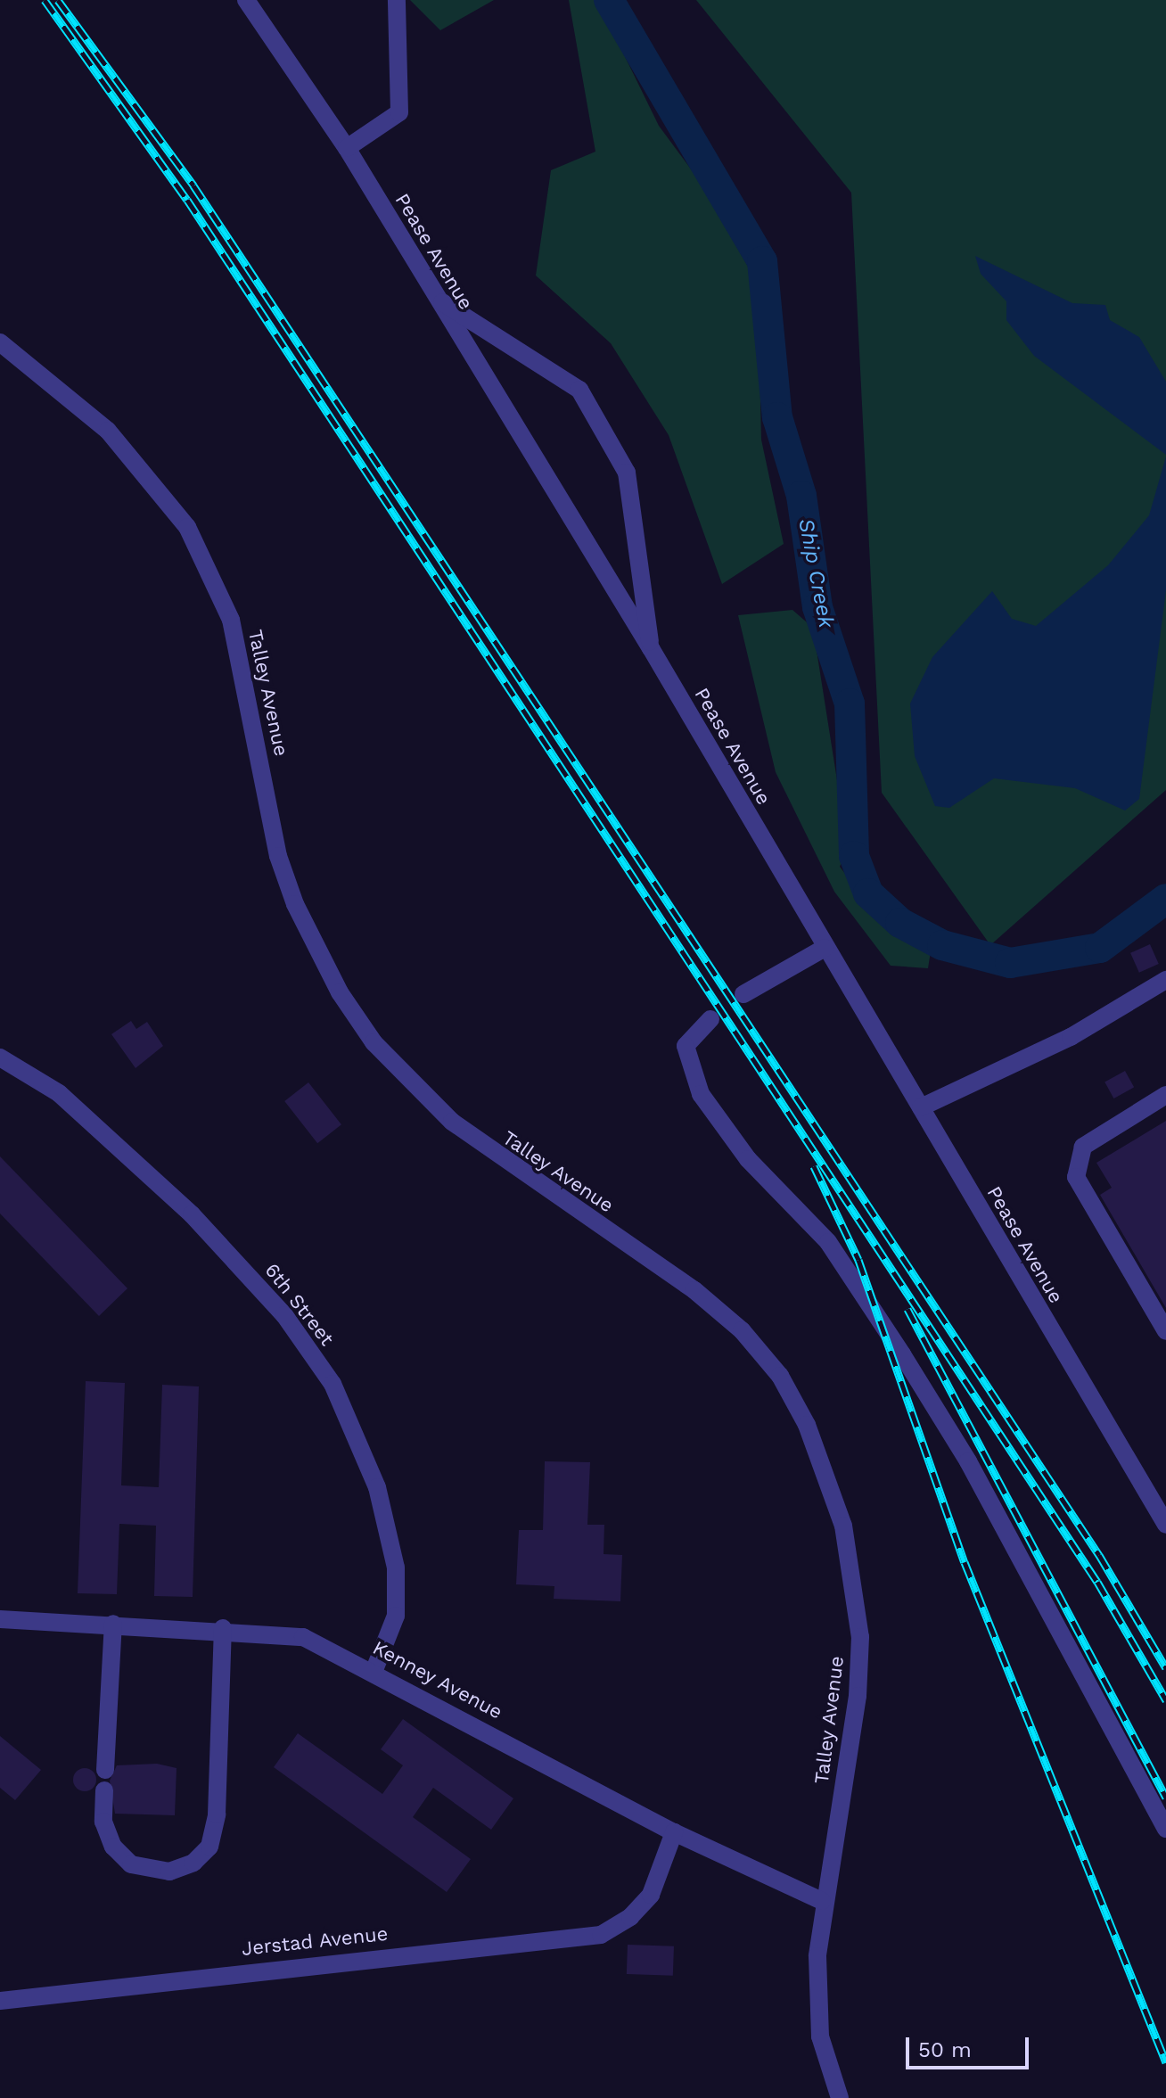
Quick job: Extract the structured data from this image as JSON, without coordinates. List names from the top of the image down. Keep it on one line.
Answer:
{"streets":{"street":["Pease Avenue","Talley Avenue","6th Street","Kenney Avenue","Jerstad Avenue"]},"crossings":[["Talley Avenue","Kenney Avenue"],["6th Street","Kenney Avenue"],["Kenney Avenue","Jerstad Avenue"]],"water":["Ship Creek"],"scale_bar":"50 m"}
